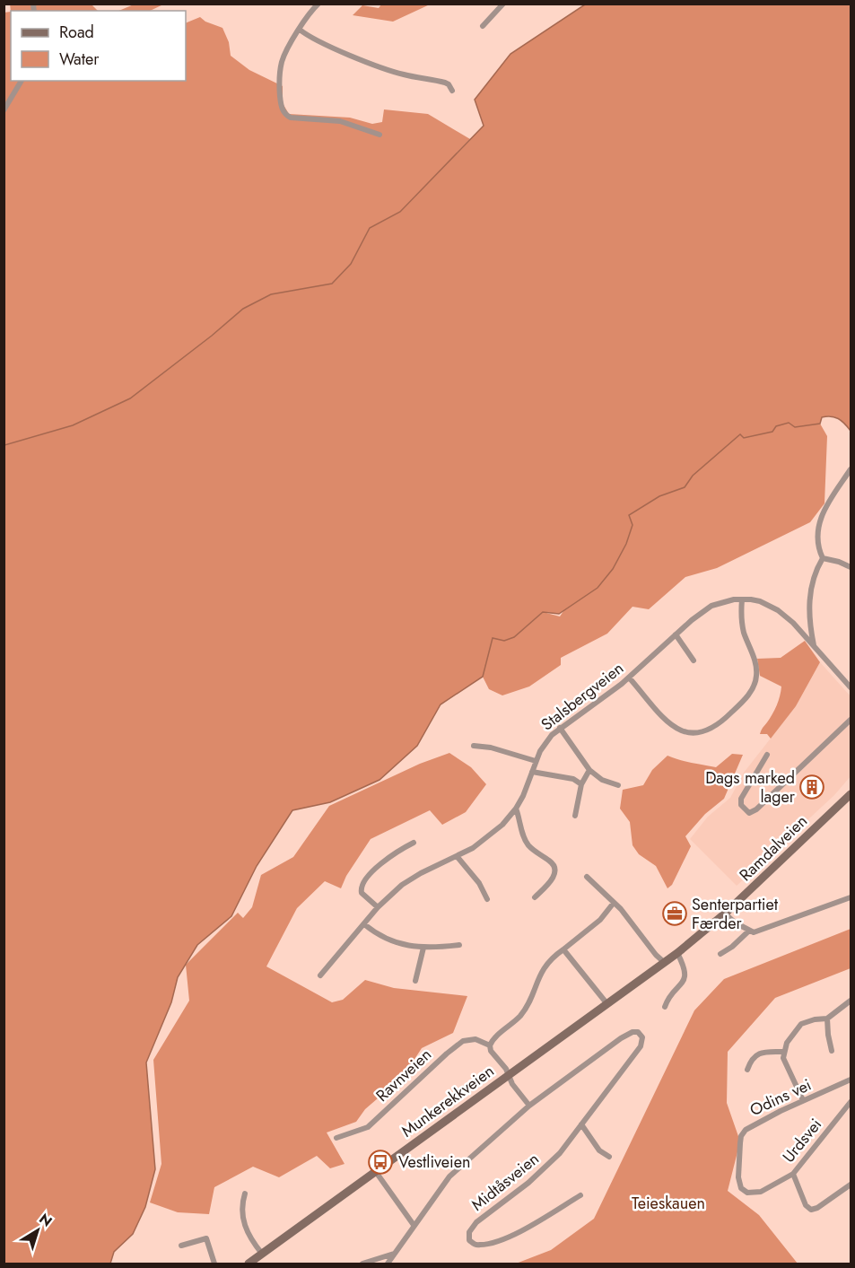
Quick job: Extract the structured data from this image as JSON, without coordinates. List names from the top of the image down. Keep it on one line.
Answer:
{"streets":{"main road":["Ramdalveien","Munkerekkveien"],"street":["Stalsbergveien","Ravnveien","Odins vei","Urdsvei","Midtåsveien"]},"crossings":[["Ramdalveien","Munkerekkveien"],["Odins vei","Urdsvei"]],"parks":["Teieskauen"],"places":{"building":["Dags marked lager"],"office":["Senterpartiet Færder"],"bus stop":["Vestliveien"]},"legend":["Road","Water"],"north":"top right"}
